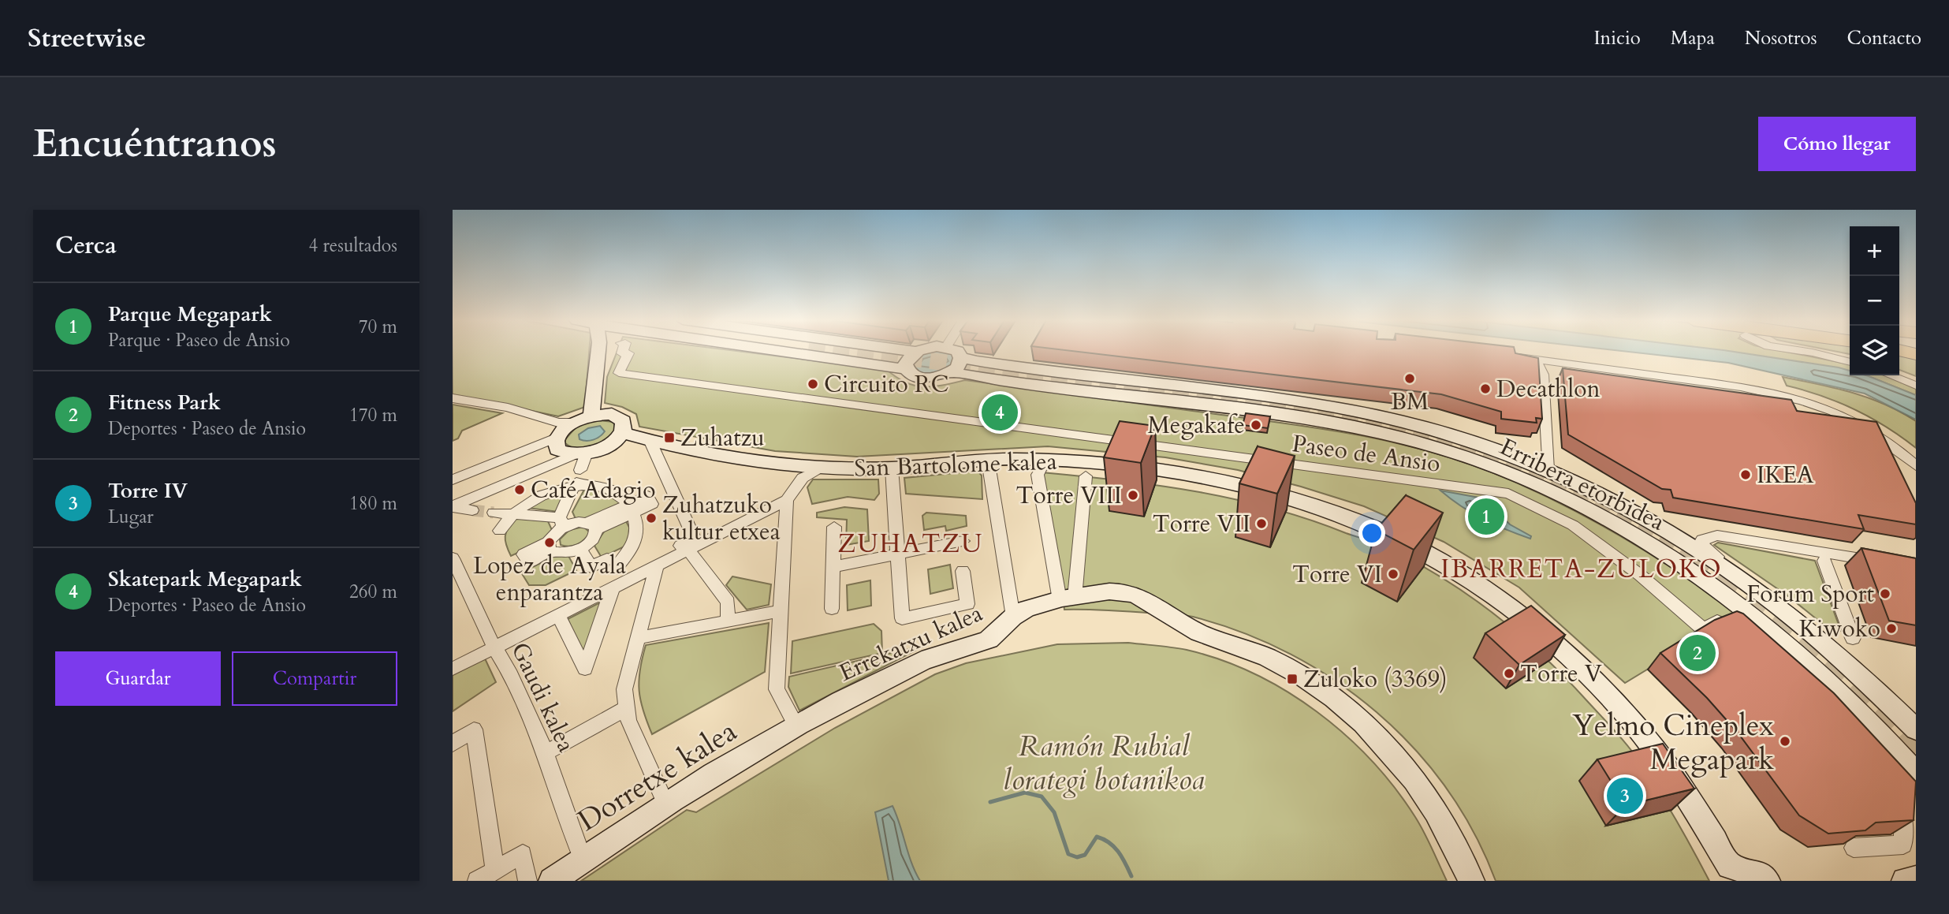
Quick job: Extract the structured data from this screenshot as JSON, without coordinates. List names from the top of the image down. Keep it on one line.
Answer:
{"streets":{"street":["Paseo de Ansio","San Bartolome kalea","Erribera etorbidea","Errekatxu kalea","Gaudi kalea","Dorretxe kalea"]},"crossings":[["Errekatxu kalea","Dorretxe kalea"],["Gaudi kalea","Dorretxe kalea"]],"districts":["ZUHATZU","IBARRETA-ZULOKO"],"parks":["Ramón Rubial lorategi botanikoa"],"places":{"other":["BM","Circuito RC","Decathlon","Megakafe","IKEA","Café Adagio","Torre VIII","Zuhatzuko kultur etxea","Torre VII","Lopez de Ayala enparantza","Torre VI","Forum Sport","Kiwoko","Torre V","Yelmo Cineplex Megapark"],"transit":["Zuhatzu","Zuloko (3369)"]},"page":{"header":"Streetwise","nav":["Inicio","Mapa","Nosotros","Contacto"],"buttons":["Cómo llegar",["Guardar","Compartir"]],"title":"Encuéntranos","heading":["Cerca","4 resultados"],"map_buttons":["+","−"],"list":[{"mark":"1","name":"Parque Megapark","note":"Parque · Paseo de Ansio","value":"70 m"},{"mark":"2","name":"Fitness Park","note":"Deportes · Paseo de Ansio","value":"170 m"},{"mark":"3","name":"Torre IV","note":"Lugar","value":"180 m"},{"mark":"4","name":"Skatepark Megapark","note":"Deportes · Paseo de Ansio","value":"260 m"}],"pins":["4","1","2","3"]}}
